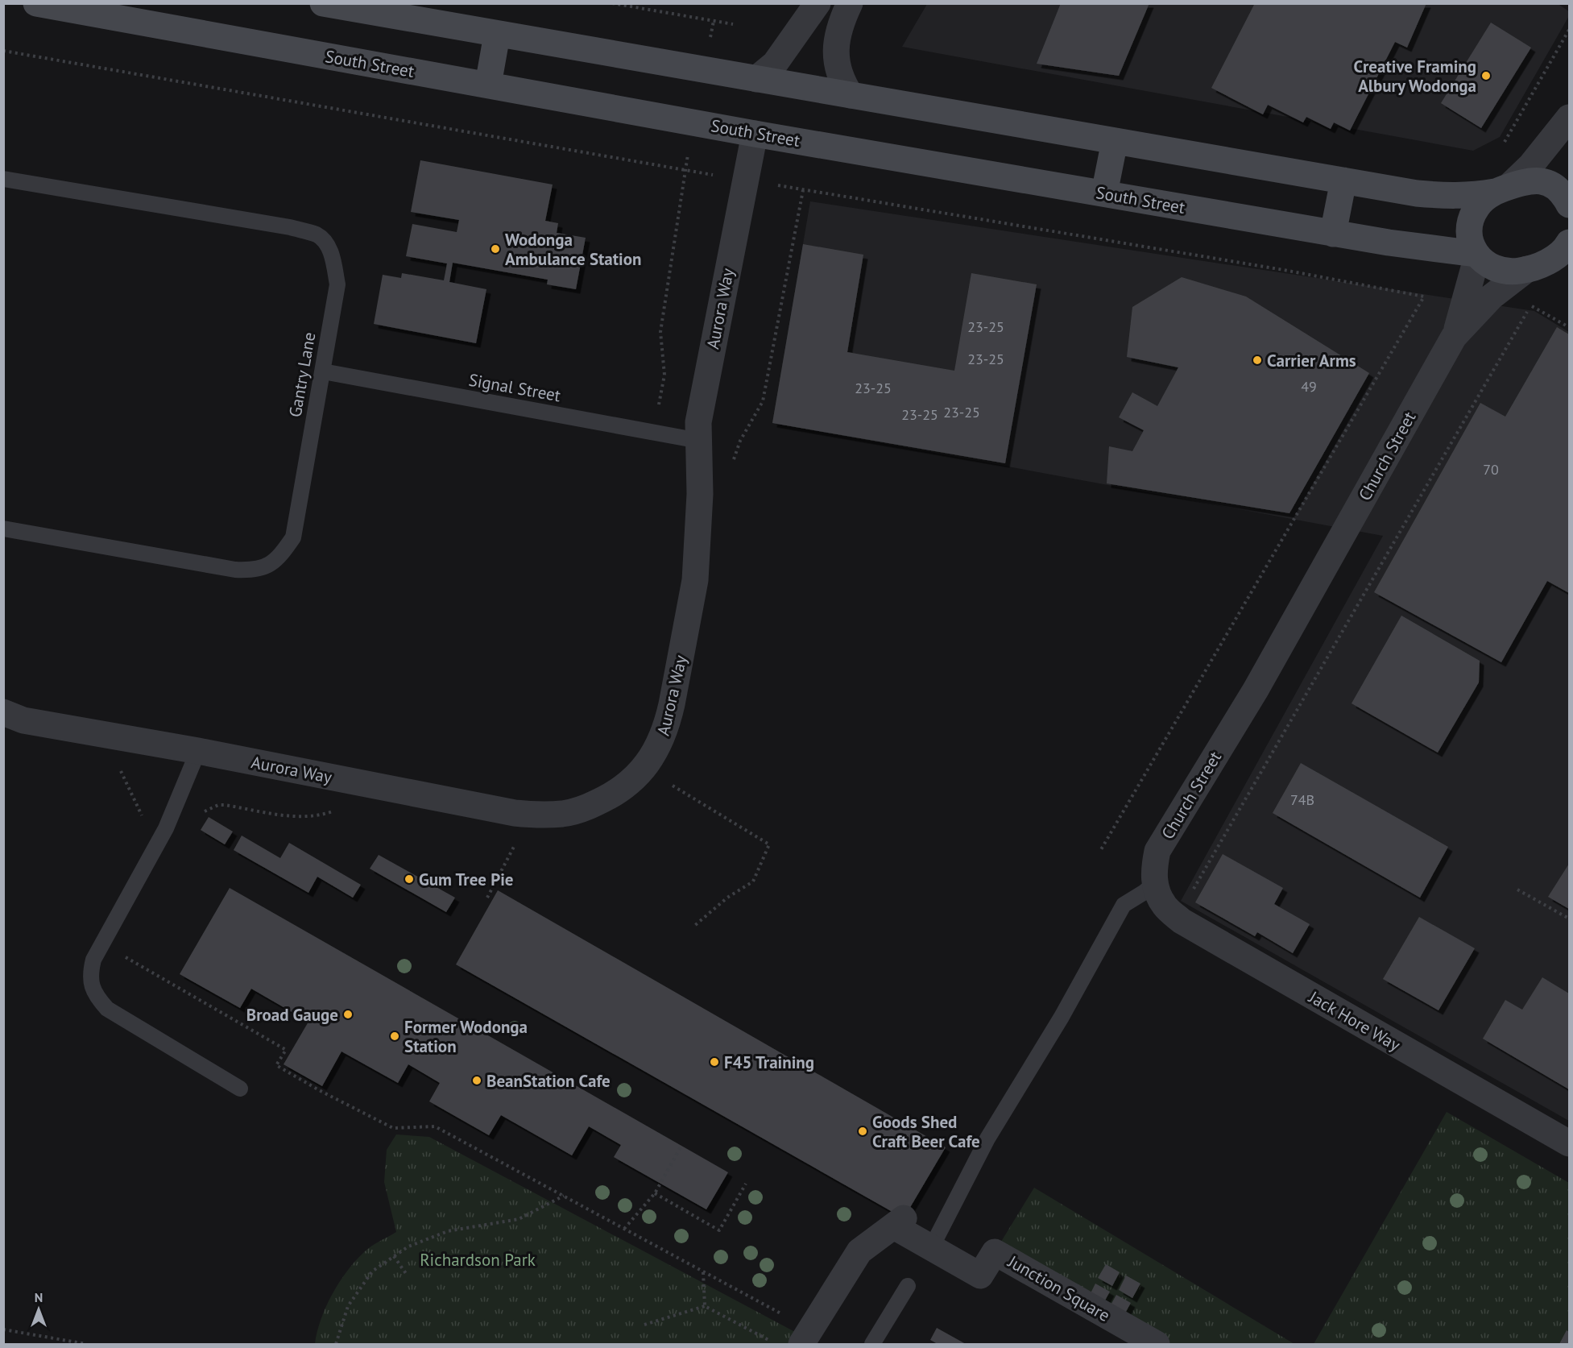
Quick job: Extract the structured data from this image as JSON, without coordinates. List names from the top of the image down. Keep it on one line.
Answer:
{"streets":{"street":["South Street","Aurora Way","Church Street","Jack Hore Way","Junction Square"],"lane":["Gantry Lane","Signal Street"]},"crossings":[["South Street","Aurora Way"],["South Street","Church Street"],["Aurora Way","Signal Street"],["Gantry Lane","Signal Street"],["Church Street","Jack Hore Way"]],"parks":["Richardson Park"],"places":["Creative Framing Albury Wodonga","Wodonga Ambulance Station","Carrier Arms","Gum Tree Pie","Broad Gauge","Former Wodonga Station","F45 Training","BeanStation Cafe","Goods Shed Craft Beer Cafe"],"house_numbers":["23-25","23-25","49","23-25","23-25","23-25","70","74B"],"north":"top"}
